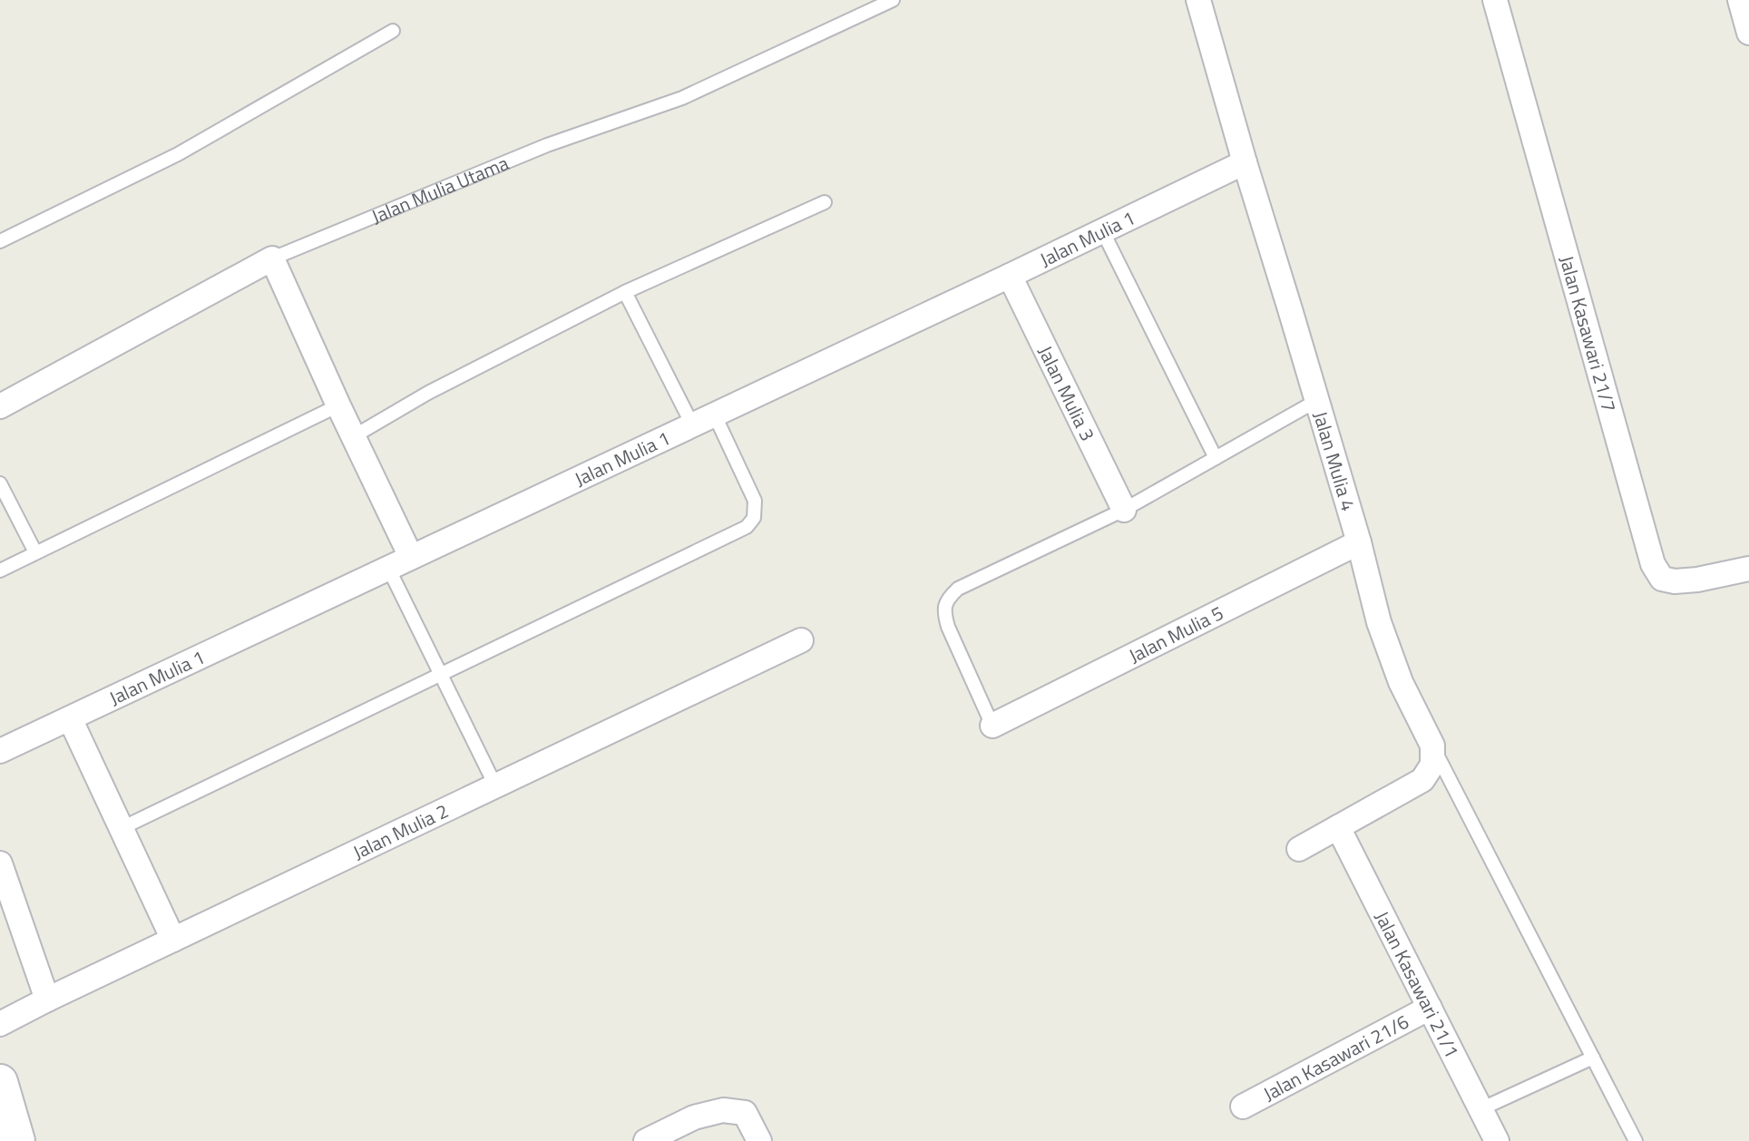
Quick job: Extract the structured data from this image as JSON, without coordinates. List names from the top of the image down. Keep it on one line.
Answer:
{"streets":{"street":["Jalan Mulia Utama","Jalan Mulia 1","Jalan Kasawari 21/7","Jalan Mulia 3","Jalan Mulia 4","Jalan Mulia 5","Jalan Mulia 2","Jalan Kasawari 21/1","Jalan Kasawari 21/6"]},"crossings":[["Jalan Mulia 1","Jalan Mulia 3"],["Jalan Mulia 1","Jalan Mulia 4"],["Jalan Mulia 4","Jalan Mulia 5"],["Jalan Kasawari 21/1","Jalan Kasawari 21/6"]]}
